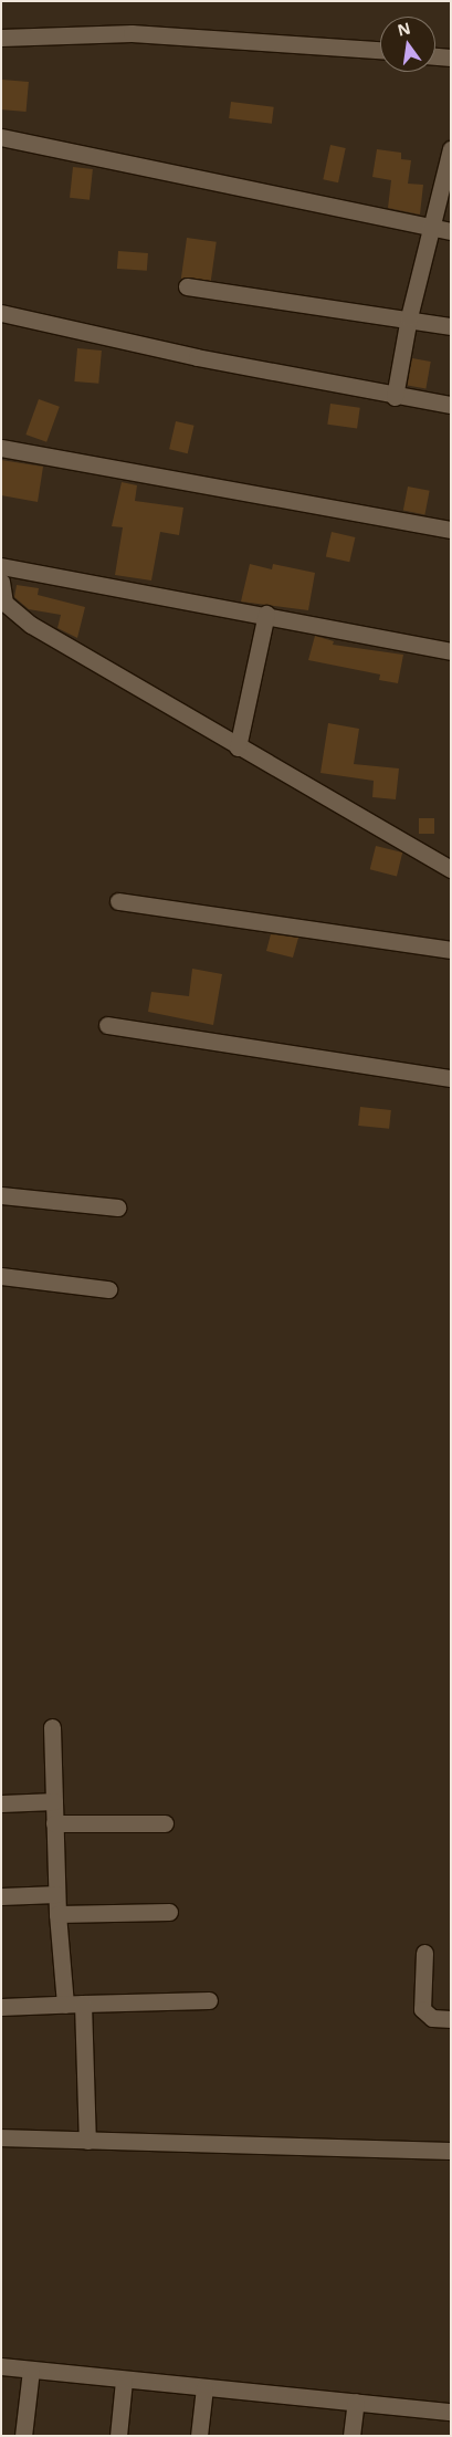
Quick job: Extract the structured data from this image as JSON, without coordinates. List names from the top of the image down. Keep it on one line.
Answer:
{"north":"top"}
